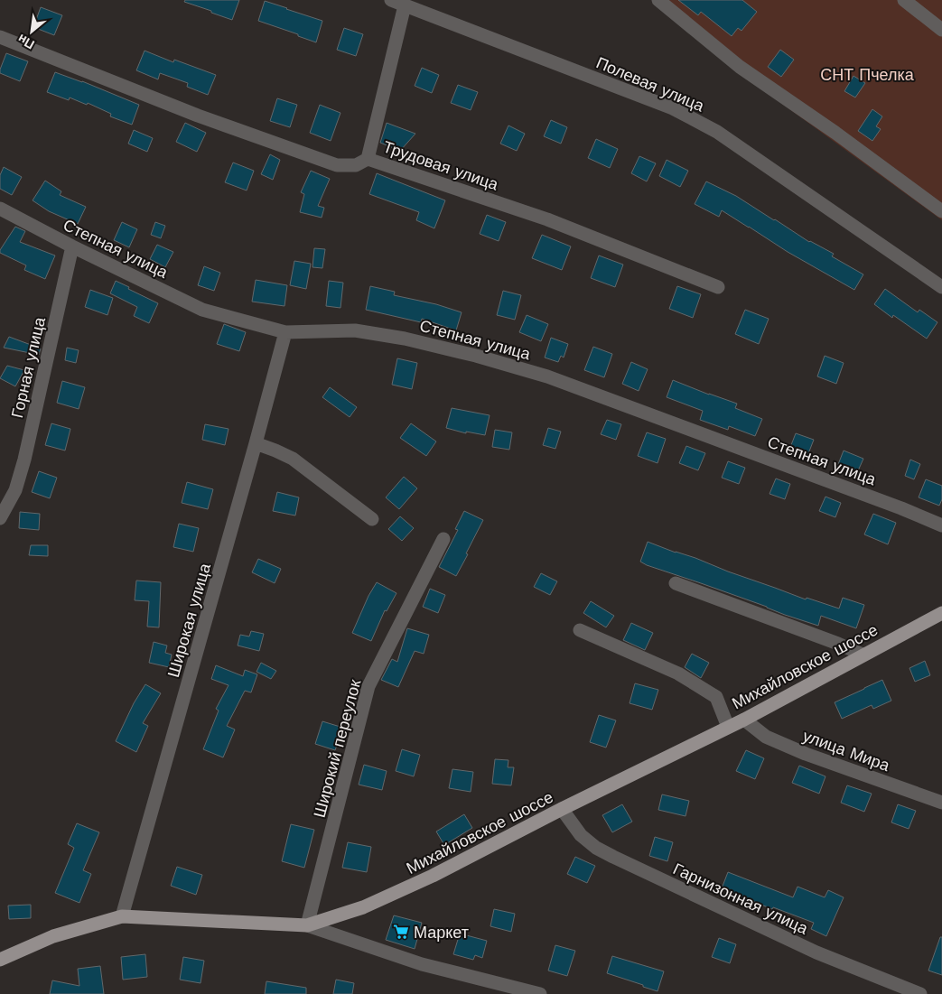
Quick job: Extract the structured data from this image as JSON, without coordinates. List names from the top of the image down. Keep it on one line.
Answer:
{"streets":{"main road":["Михайловское шоссе"],"street":["Полевая улица","Трудовая улица","Степная улица","Горная улица","Широкая улица","Широкий переулок","улица Мира","Гарнизонная улица"]},"crossings":[["Степная улица","Горная улица"],["Степная улица","Широкая улица"],["Широкая улица","Михайловское шоссе"],["Михайловское шоссе","Широкий переулок"],["Михайловское шоссе","улица Мира"],["Михайловское шоссе","Гарнизонная улица"]],"parks":["СНТ Пчелка"],"places":{"supermarket":["Маркет"]},"north":"bottom left"}
